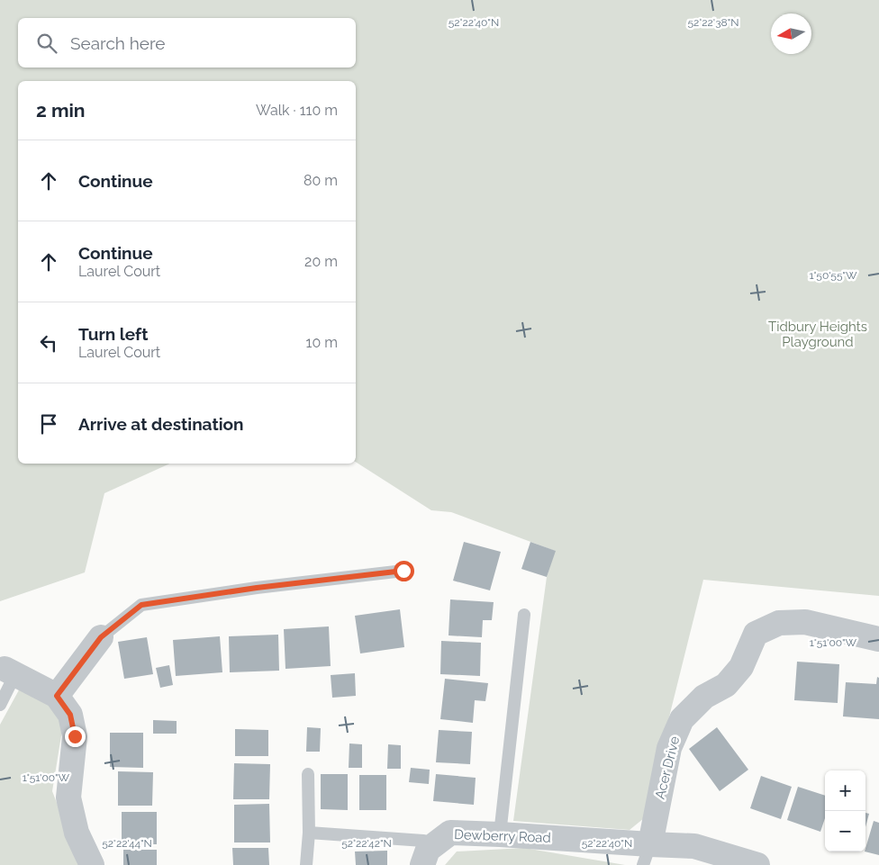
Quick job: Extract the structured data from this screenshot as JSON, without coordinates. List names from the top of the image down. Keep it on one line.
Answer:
{"streets":{"street":["Acer Drive","Dewberry Road"]},"crossings":[["Acer Drive","Dewberry Road"]],"parks":["Tidbury Heights Playground"],"north":"left","page":{"search":"Search here","heading":["2 min","Walk · 110 m"],"list":[["Continue","80 m"],["Continue","Laurel Court","20 m"],["Turn left","Laurel Court","10 m"],"Arrive at destination"],"map_buttons":["+","−"]},"coordinates":["52°22'40\"N","52°22'38\"N","1°50'55\"W","1°51'00\"W","52°22'44\"N","52°22'42\"N"]}
